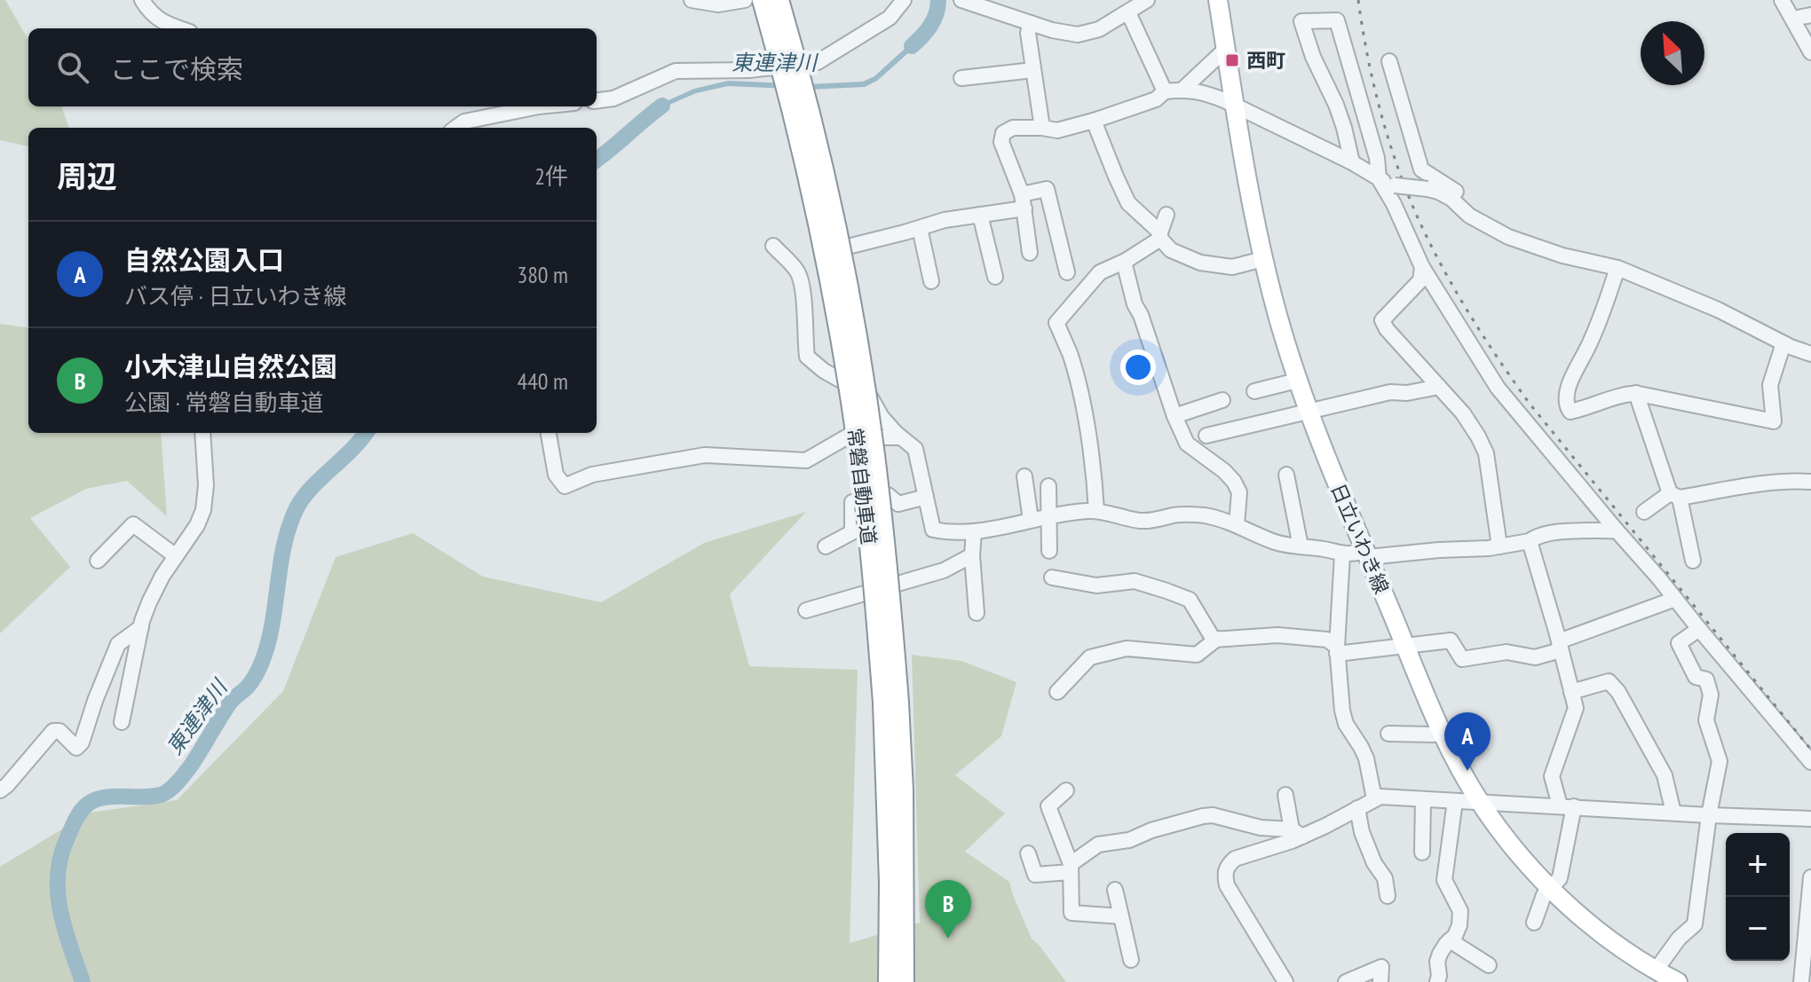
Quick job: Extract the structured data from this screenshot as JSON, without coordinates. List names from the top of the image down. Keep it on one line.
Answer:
{"streets":{"highway":["常磐自動車道"],"main road":["日立いわき線"]},"water":["東連津川"],"places":{"transit":["西町"]},"north":"top left","page":{"search":"ここで検索","heading":["周辺","2件"],"list":[{"mark":"A","name":"自然公園入口","note":"バス停 · 日立いわき線","value":"380 m"},{"mark":"B","name":"小木津山自然公園","note":"公園 · 常磐自動車道","value":"440 m"}],"pins":["A","B"],"map_buttons":["+","−"]}}
